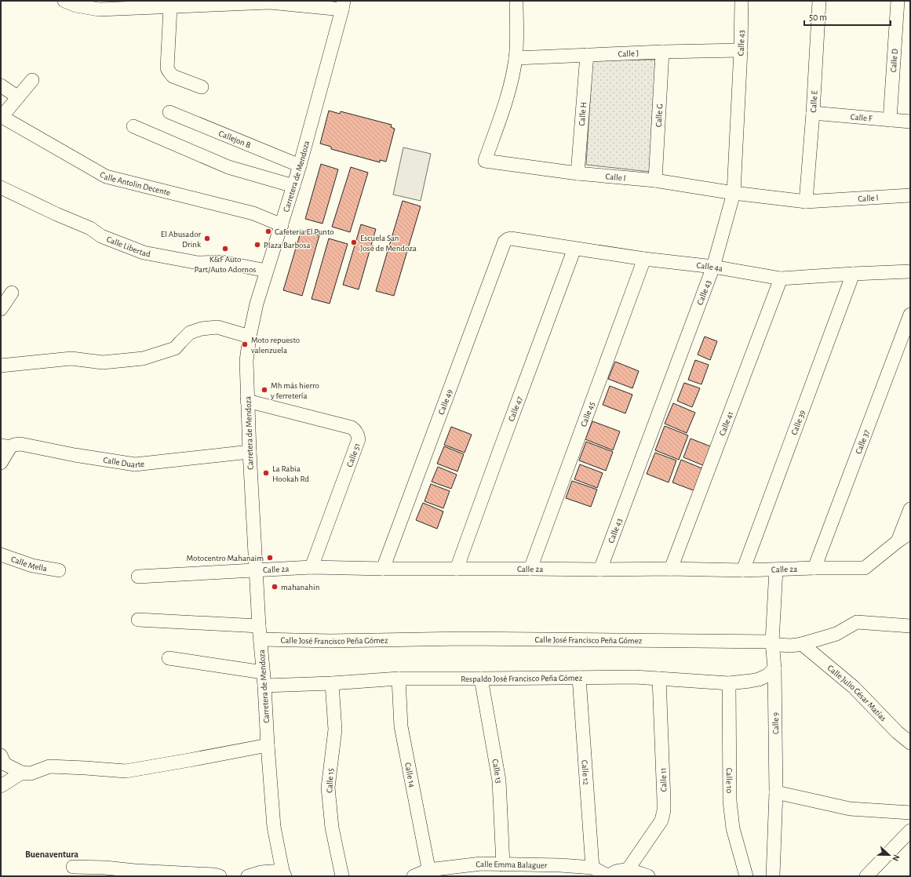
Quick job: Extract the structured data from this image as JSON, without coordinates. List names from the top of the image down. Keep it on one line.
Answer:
{"streets":{"street":["Calle 43","Calle J","Calle D","Calle E","Calle H","Calle G","Calle F","Callejon B","Carretera de Mendoza","Calle I","Calle Antolin Decente","Calle Libertad","Calle 4a","Calle 49","Calle 47","Calle 45","Calle 39","Calle 41","Calle 37","Calle 51","Calle Duarte","Calle Mella","Calle 2a","Calle José Francisco Peña Gómez","Respaldo José Francisco Peña Gómez","Calle Julio César Matías","Calle 9","Calle 13","Calle 12","Calle 14","Calle 11","Calle 15","Calle 10","Calle Emma Balaguer"]},"crossings":[["Calle 43","Calle J"],["Calle 43","Calle I"],["Calle 43","Calle 4a"],["Calle 43","Calle 2a"],["Calle J","Calle H"],["Calle J","Calle G"],["Calle J","Calle I"],["Calle D","Calle F"],["Calle E","Calle F"],["Calle E","Calle I"],["Calle H","Calle I"],["Calle G","Calle I"],["Callejon B","Carretera de Mendoza"],["Carretera de Mendoza","Calle Antolin Decente"],["Carretera de Mendoza","Calle Libertad"],["Carretera de Mendoza","Calle 51"],["Carretera de Mendoza","Calle Duarte"],["Carretera de Mendoza","Calle 2a"],["Carretera de Mendoza","Calle José Francisco Peña Gómez"],["Carretera de Mendoza","Respaldo José Francisco Peña Gómez"],["Calle 4a","Calle 49"],["Calle 4a","Calle 47"],["Calle 4a","Calle 45"],["Calle 4a","Calle 39"],["Calle 4a","Calle 41"],["Calle 49","Calle 2a"],["Calle 47","Calle 2a"],["Calle 45","Calle 2a"],["Calle 39","Calle 2a"],["Calle 41","Calle 2a"],["Calle 37","Calle 2a"],["Calle 51","Calle 2a"],["Calle 2a","Calle 9"],["Calle José Francisco Peña Gómez","Calle Julio César Matías"],["Calle José Francisco Peña Gómez","Calle 9"],["Respaldo José Francisco Peña Gómez","Calle 9"],["Respaldo José Francisco Peña Gómez","Calle 13"],["Respaldo José Francisco Peña Gómez","Calle 12"],["Respaldo José Francisco Peña Gómez","Calle 14"],["Respaldo José Francisco Peña Gómez","Calle 11"],["Respaldo José Francisco Peña Gómez","Calle 15"],["Respaldo José Francisco Peña Gómez","Calle 10"],["Calle 13","Calle Emma Balaguer"],["Calle 12","Calle Emma Balaguer"],["Calle 14","Calle Emma Balaguer"],["Calle 11","Calle Emma Balaguer"]],"districts":["Buenaventura"],"places":["Cafeteria El Punto","El Abusador Drink","Escuela San José de Mendoza","Plaza Barbosa","K&F Auto Part/Auto Adornos","Moto repuesto valenzuela","Mh más hierro y ferretería","La Rabia Hookah Rd","Motocentro Mahanaim","mahanahin"],"scale_bar":"50 m","north":"right"}
